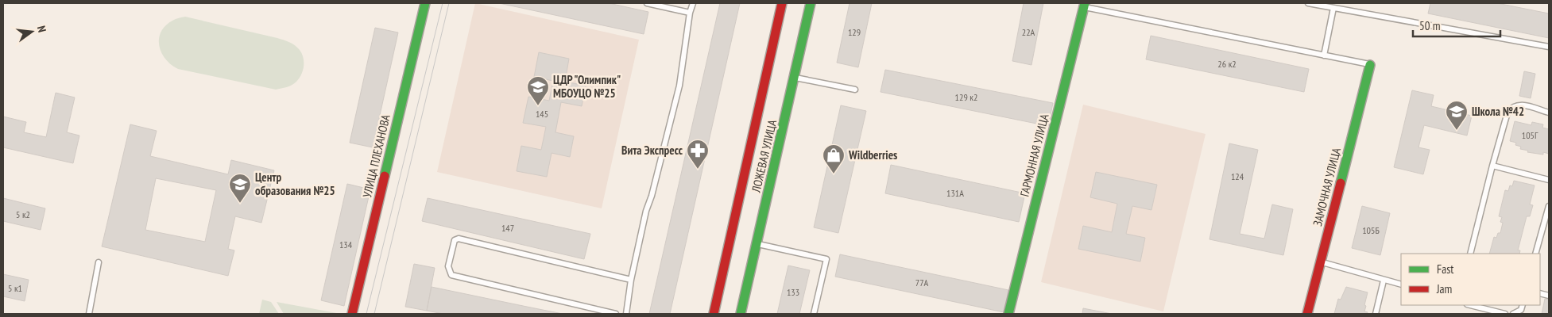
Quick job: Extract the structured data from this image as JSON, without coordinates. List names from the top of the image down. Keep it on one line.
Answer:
{"streets":{"street":["ГАРМОННАЯ УЛИЦА","УЛИЦА ПЛЕХАНОВА","ЛОЖЕВАЯ УЛИЦА","ЗАМОЧНАЯ УЛИЦА"]},"places":{"school or university":["ЦДР \"Олимпик\" МБОУЦО №25","Школа №42","Центр образования №25"],"pharmacy":["Вита Экспресс"],"shop":["Wildberries"]},"house_numbers":["129","22А","26 к2","129 к2","145","105Г","124","131А","5 к2","147","105Б","134","77А","5 к1","133"],"legend":["Fast","Jam"],"scale_bar":"50 m","north":"right"}
